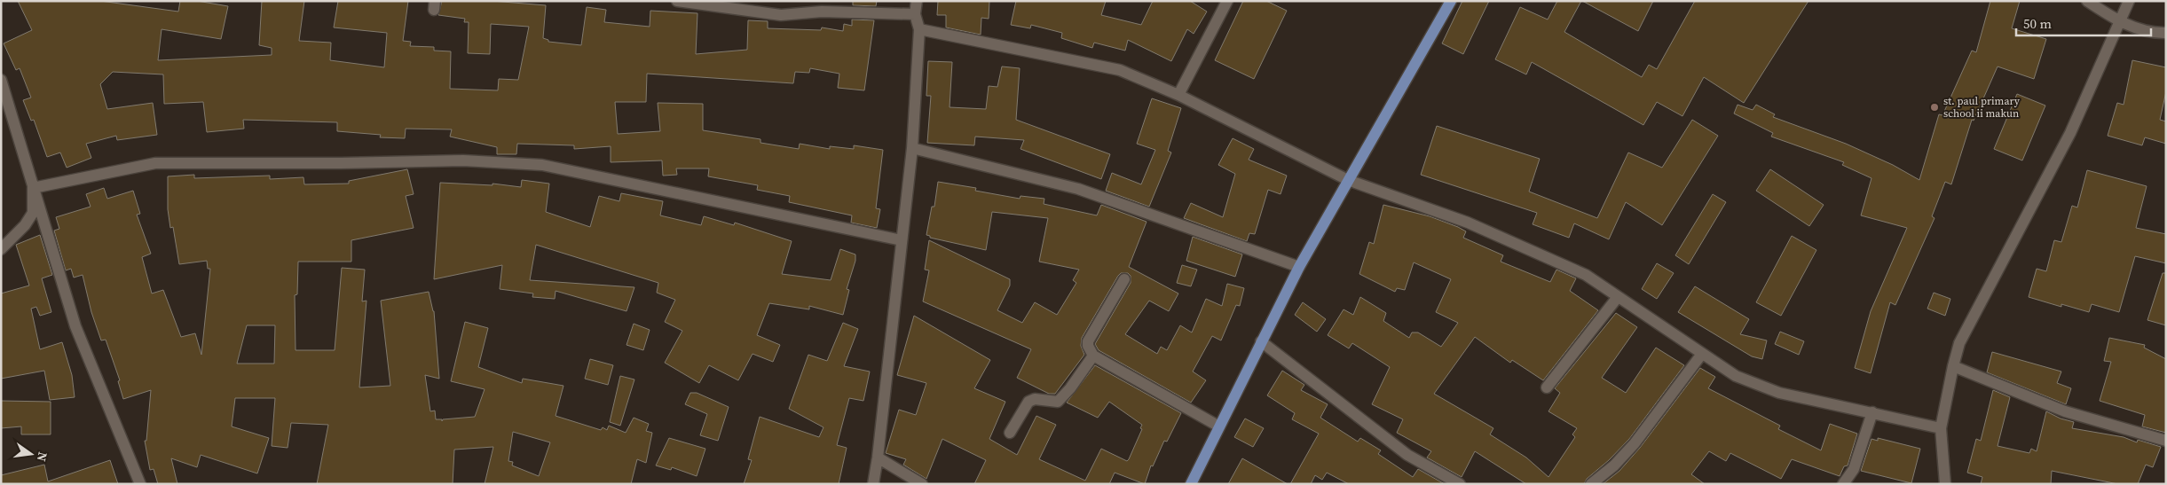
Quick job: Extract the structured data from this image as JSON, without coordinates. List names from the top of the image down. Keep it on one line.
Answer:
{"places":["st. paul primary school ii makun"],"scale_bar":"50 m","north":"right"}
